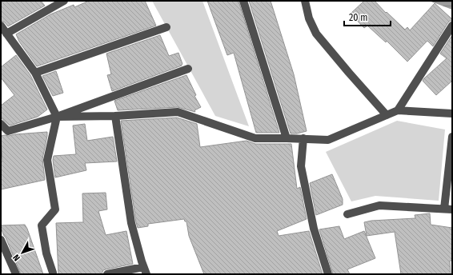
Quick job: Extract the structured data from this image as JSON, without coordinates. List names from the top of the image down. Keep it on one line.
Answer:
{"scale_bar":"20 m","north":"bottom left"}
